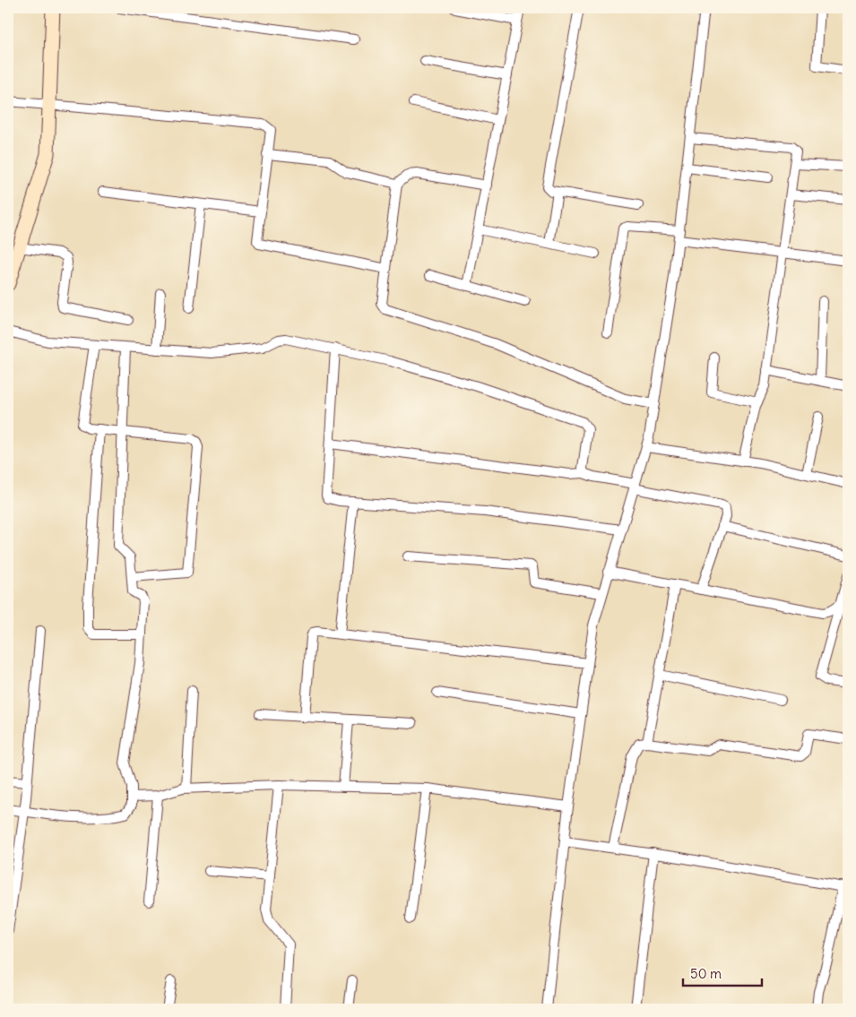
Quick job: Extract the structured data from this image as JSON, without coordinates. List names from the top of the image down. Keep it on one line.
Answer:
{"scale_bar":"50 m"}
